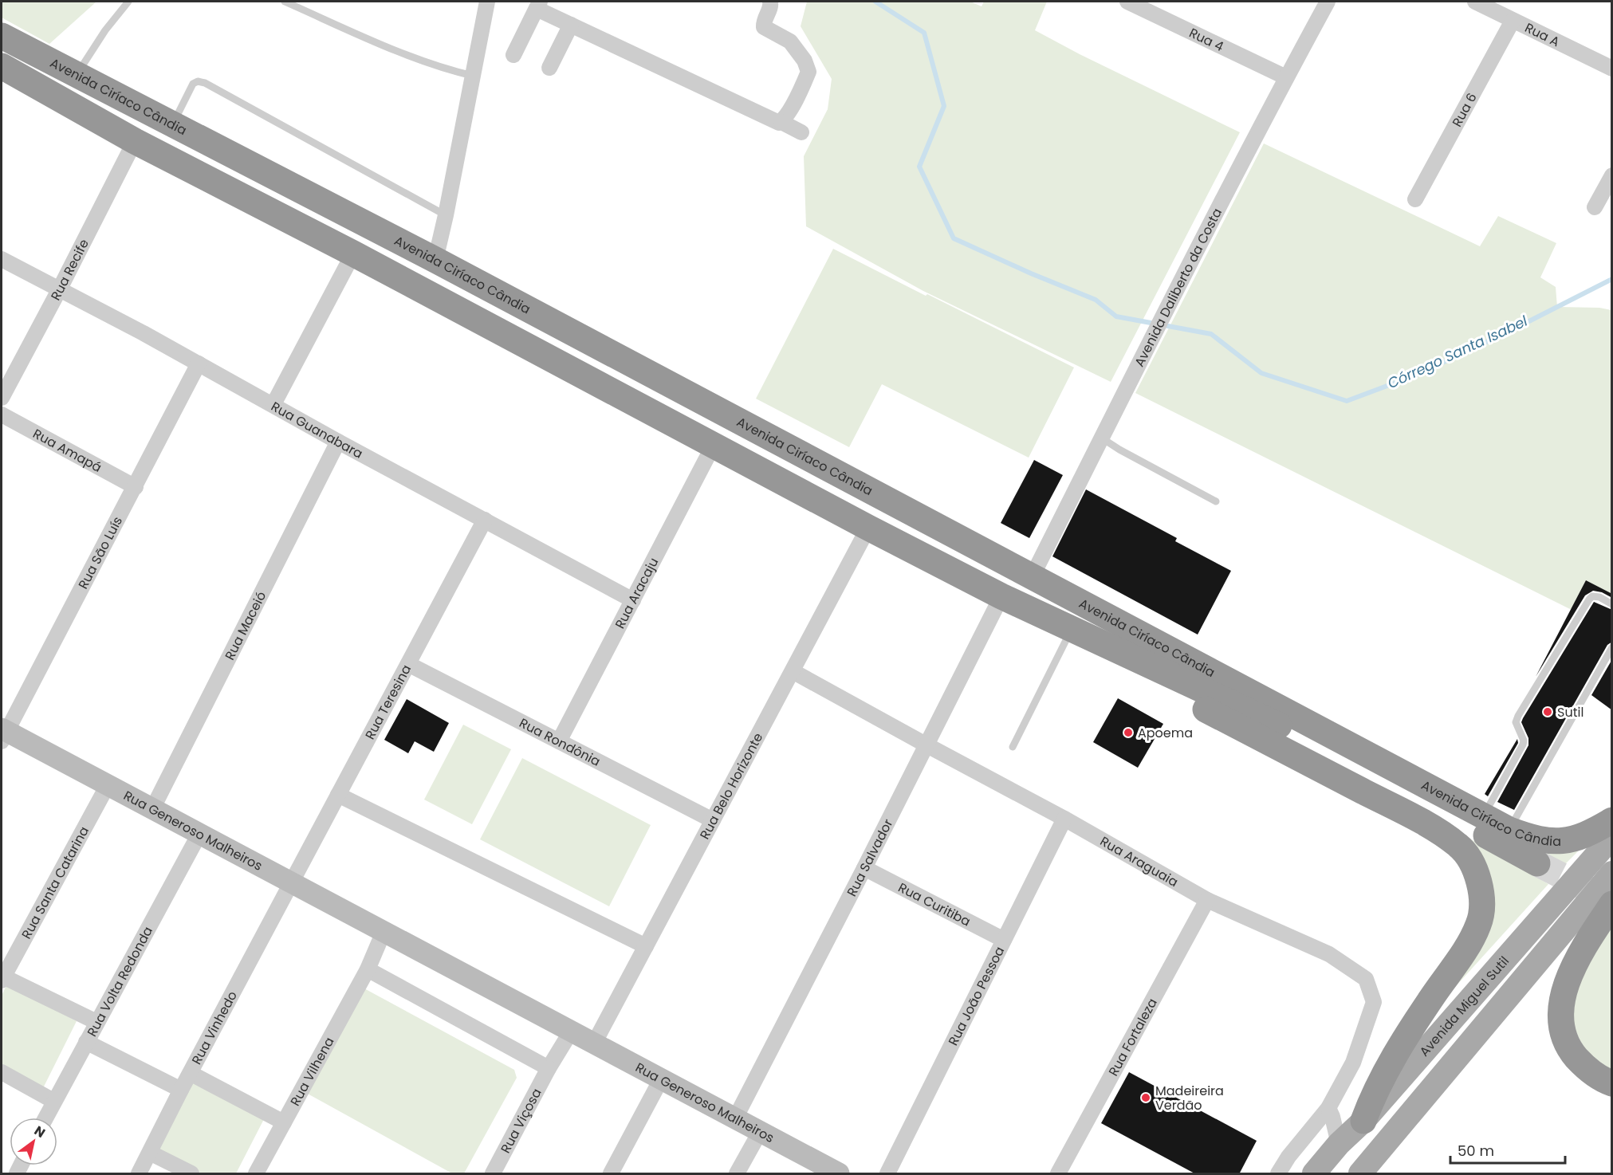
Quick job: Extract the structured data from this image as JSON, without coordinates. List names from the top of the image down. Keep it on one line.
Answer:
{"streets":{"highway":["Avenida Ciríaco Cândia"],"main road":["Avenida Miguel Sutil"],"street":["Rua A","Rua 4","Rua 6","Rua Recife","Avenida Daliberto da Costa","Rua Guanabara","Rua Amapá","Rua São Luís","Rua Aracaju","Rua Maceió","Rua Teresina","Rua Rondônia","Rua Belo Horizonte","Rua Generoso Malheiros","Rua Salvador","Rua Araguaia","Rua Santa Catarina","Rua Curitiba","Rua Volta Redonda","Rua João Pessoa","Rua Vinhedo","Rua Fortaleza","Rua Vilhena","Rua Viçosa"]},"crossings":[["Rua A","Rua 6"],["Rua 4","Avenida Daliberto da Costa"],["Avenida Ciríaco Cândia","Avenida Daliberto da Costa"],["Rua Recife","Rua Guanabara"],["Rua Guanabara","Rua São Luís"],["Rua Guanabara","Rua Aracaju"],["Rua Guanabara","Rua Maceió"],["Rua Guanabara","Rua Teresina"],["Rua Amapá","Rua São Luís"],["Rua São Luís","Rua Generoso Malheiros"],["Rua Aracaju","Rua Rondônia"],["Rua Maceió","Rua Generoso Malheiros"],["Rua Teresina","Rua Rondônia"],["Rua Teresina","Rua Generoso Malheiros"],["Rua Teresina","Rua Vinhedo"],["Rua Rondônia","Rua Belo Horizonte"],["Rua Belo Horizonte","Rua Generoso Malheiros"],["Rua Belo Horizonte","Rua Araguaia"],["Rua Generoso Malheiros","Rua Salvador"],["Rua Generoso Malheiros","Rua Santa Catarina"],["Rua Generoso Malheiros","Rua Volta Redonda"],["Rua Generoso Malheiros","Rua Vinhedo"],["Rua Salvador","Rua Araguaia"],["Rua Salvador","Rua Curitiba"],["Rua Araguaia","Rua João Pessoa"],["Rua Araguaia","Rua Fortaleza"],["Rua Curitiba","Rua João Pessoa"]],"water":["Córrego Santa Isabel"],"places":["Sutil","Apoema","Madeireira Verdão"],"scale_bar":"50 m","north":"top right"}
